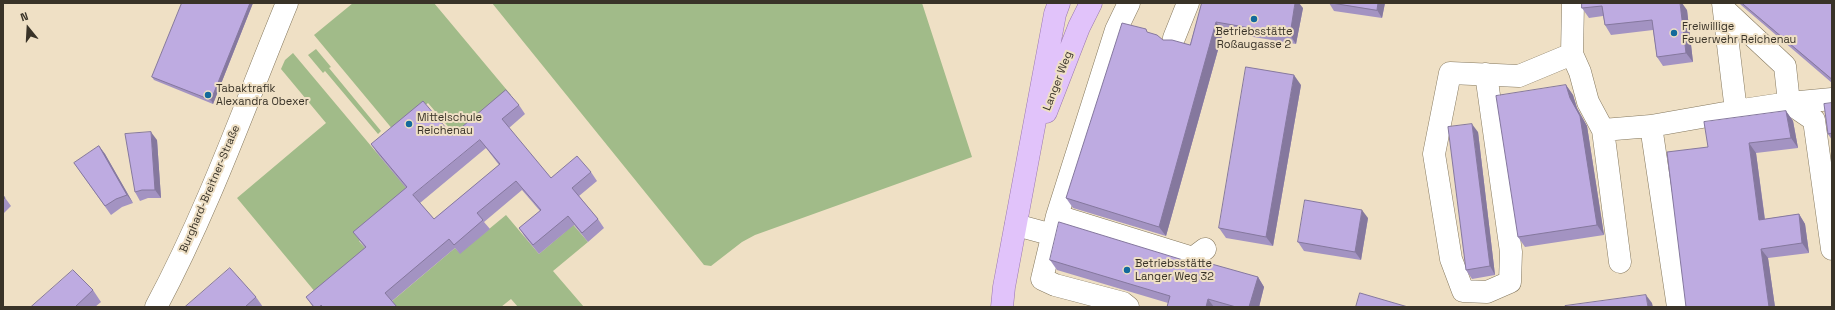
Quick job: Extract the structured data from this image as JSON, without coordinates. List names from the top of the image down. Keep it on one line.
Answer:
{"streets":{"main road":["Langer Weg"],"street":["Burghard-Breitner-Straße"]},"places":["Betriebsstätte Roßaugasse 2","Freiwillige Feuerwehr Reichenau","Tabaktrafik Alexandra Obexer","Mittelschule Reichenau","Betriebsstätte Langer Weg 32"],"north":"top"}
